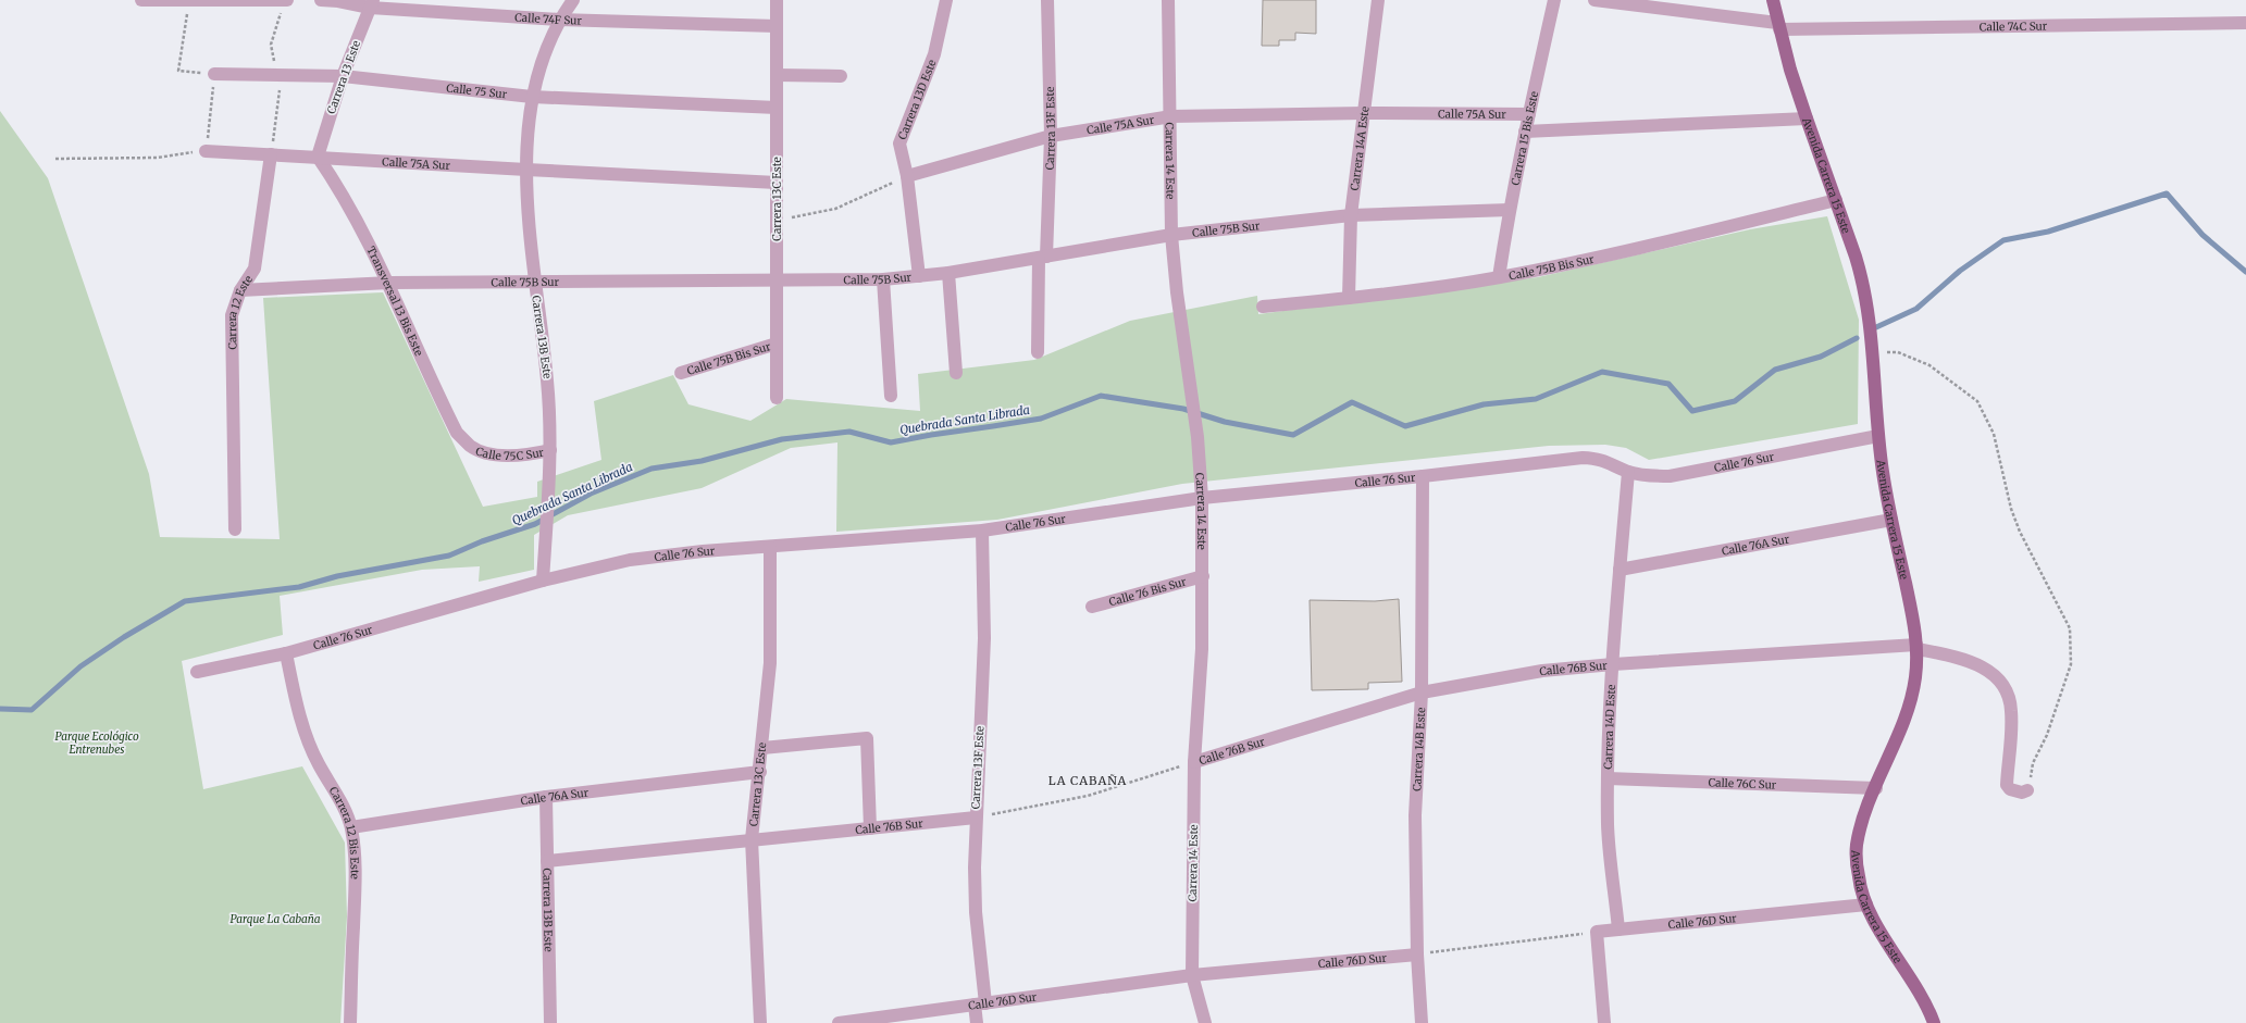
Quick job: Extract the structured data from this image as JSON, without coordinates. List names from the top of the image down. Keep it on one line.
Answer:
{"streets":{"main road":["Avenida Carrera 15 Este"],"street":["Calle 74F Sur","Calle 74C Sur","Carrera 13 Este","Calle 75 Sur","Carrera 13D Este","Calle 75A Sur","Carrera 13F Este","Carrera 15 Bis Este","Carrera 14A Este","Carrera 14 Este","Carrera 13C Este","Calle 75B Sur","Calle 75B Bis Sur","Transversal 13 Bis Este","Carrera 12 Este","Carrera 13B Este","Calle 75C Sur","Calle 76 Sur","Calle 76A Sur","Calle 76 Bis Sur","Calle 76B Sur","Carrera 14D Este","Carrera 14B Este","Calle 76C Sur","Carrera 12 Bis Este","Calle 76D Sur"]},"crossings":[["Calle 74F Sur","Carrera 13 Este"],["Calle 74F Sur","Carrera 13C Este"],["Calle 74F Sur","Carrera 13B Este"],["Calle 74C Sur","Avenida Carrera 15 Este"],["Carrera 13 Este","Calle 75 Sur"],["Carrera 13 Este","Calle 75A Sur"],["Carrera 13 Este","Transversal 13 Bis Este"],["Calle 75 Sur","Carrera 13C Este"],["Calle 75 Sur","Carrera 13B Este"],["Carrera 13D Este","Calle 75A Sur"],["Carrera 13D Este","Calle 75B Sur"],["Calle 75A Sur","Carrera 13F Este"],["Calle 75A Sur","Carrera 15 Bis Este"],["Calle 75A Sur","Carrera 14A Este"],["Calle 75A Sur","Carrera 14 Este"],["Calle 75A Sur","Carrera 13C Este"],["Calle 75A Sur","Transversal 13 Bis Este"],["Calle 75A Sur","Carrera 12 Este"],["Calle 75A Sur","Carrera 13B Este"],["Carrera 13F Este","Calle 75B Sur"],["Carrera 13F Este","Calle 76 Sur"],["Carrera 13F Este","Calle 76B Sur"],["Carrera 13F Este","Calle 76D Sur"],["Carrera 15 Bis Este","Calle 75B Sur"],["Carrera 15 Bis Este","Calle 75B Bis Sur"],["Carrera 14A Este","Calle 75B Sur"],["Carrera 14A Este","Calle 75B Bis Sur"],["Carrera 14 Este","Calle 75B Sur"],["Carrera 14 Este","Calle 76 Sur"],["Carrera 14 Este","Calle 76 Bis Sur"],["Carrera 14 Este","Calle 76B Sur"],["Carrera 14 Este","Calle 76D Sur"],["Avenida Carrera 15 Este","Calle 75B Bis Sur"],["Avenida Carrera 15 Este","Calle 76 Sur"],["Avenida Carrera 15 Este","Calle 76A Sur"],["Avenida Carrera 15 Este","Calle 76B Sur"],["Avenida Carrera 15 Este","Calle 76C Sur"],["Avenida Carrera 15 Este","Calle 76D Sur"],["Carrera 13C Este","Calle 75B Sur"],["Carrera 13C Este","Calle 75B Bis Sur"],["Carrera 13C Este","Calle 76 Sur"],["Carrera 13C Este","Calle 76A Sur"],["Carrera 13C Este","Calle 76B Sur"],["Calle 75B Sur","Transversal 13 Bis Este"],["Calle 75B Sur","Carrera 12 Este"],["Calle 75B Sur","Carrera 13B Este"],["Transversal 13 Bis Este","Calle 75C Sur"],["Carrera 13B Este","Calle 75C Sur"],["Carrera 13B Este","Calle 76 Sur"],["Carrera 13B Este","Calle 76A Sur"],["Carrera 13B Este","Calle 76B Sur"],["Calle 76 Sur","Carrera 14D Este"],["Calle 76 Sur","Carrera 14B Este"],["Calle 76 Sur","Carrera 12 Bis Este"],["Calle 76A Sur","Carrera 14D Este"],["Calle 76A Sur","Carrera 12 Bis Este"],["Calle 76B Sur","Carrera 14D Este"],["Calle 76B Sur","Carrera 14B Este"],["Carrera 14D Este","Calle 76C Sur"],["Carrera 14D Este","Calle 76D Sur"],["Carrera 14B Este","Calle 76D Sur"]],"districts":["LA CABAÑA"],"water":["Quebrada Santa Librada"],"parks":["Parque Ecológico Entrenubes","Parque La Cabaña"]}
